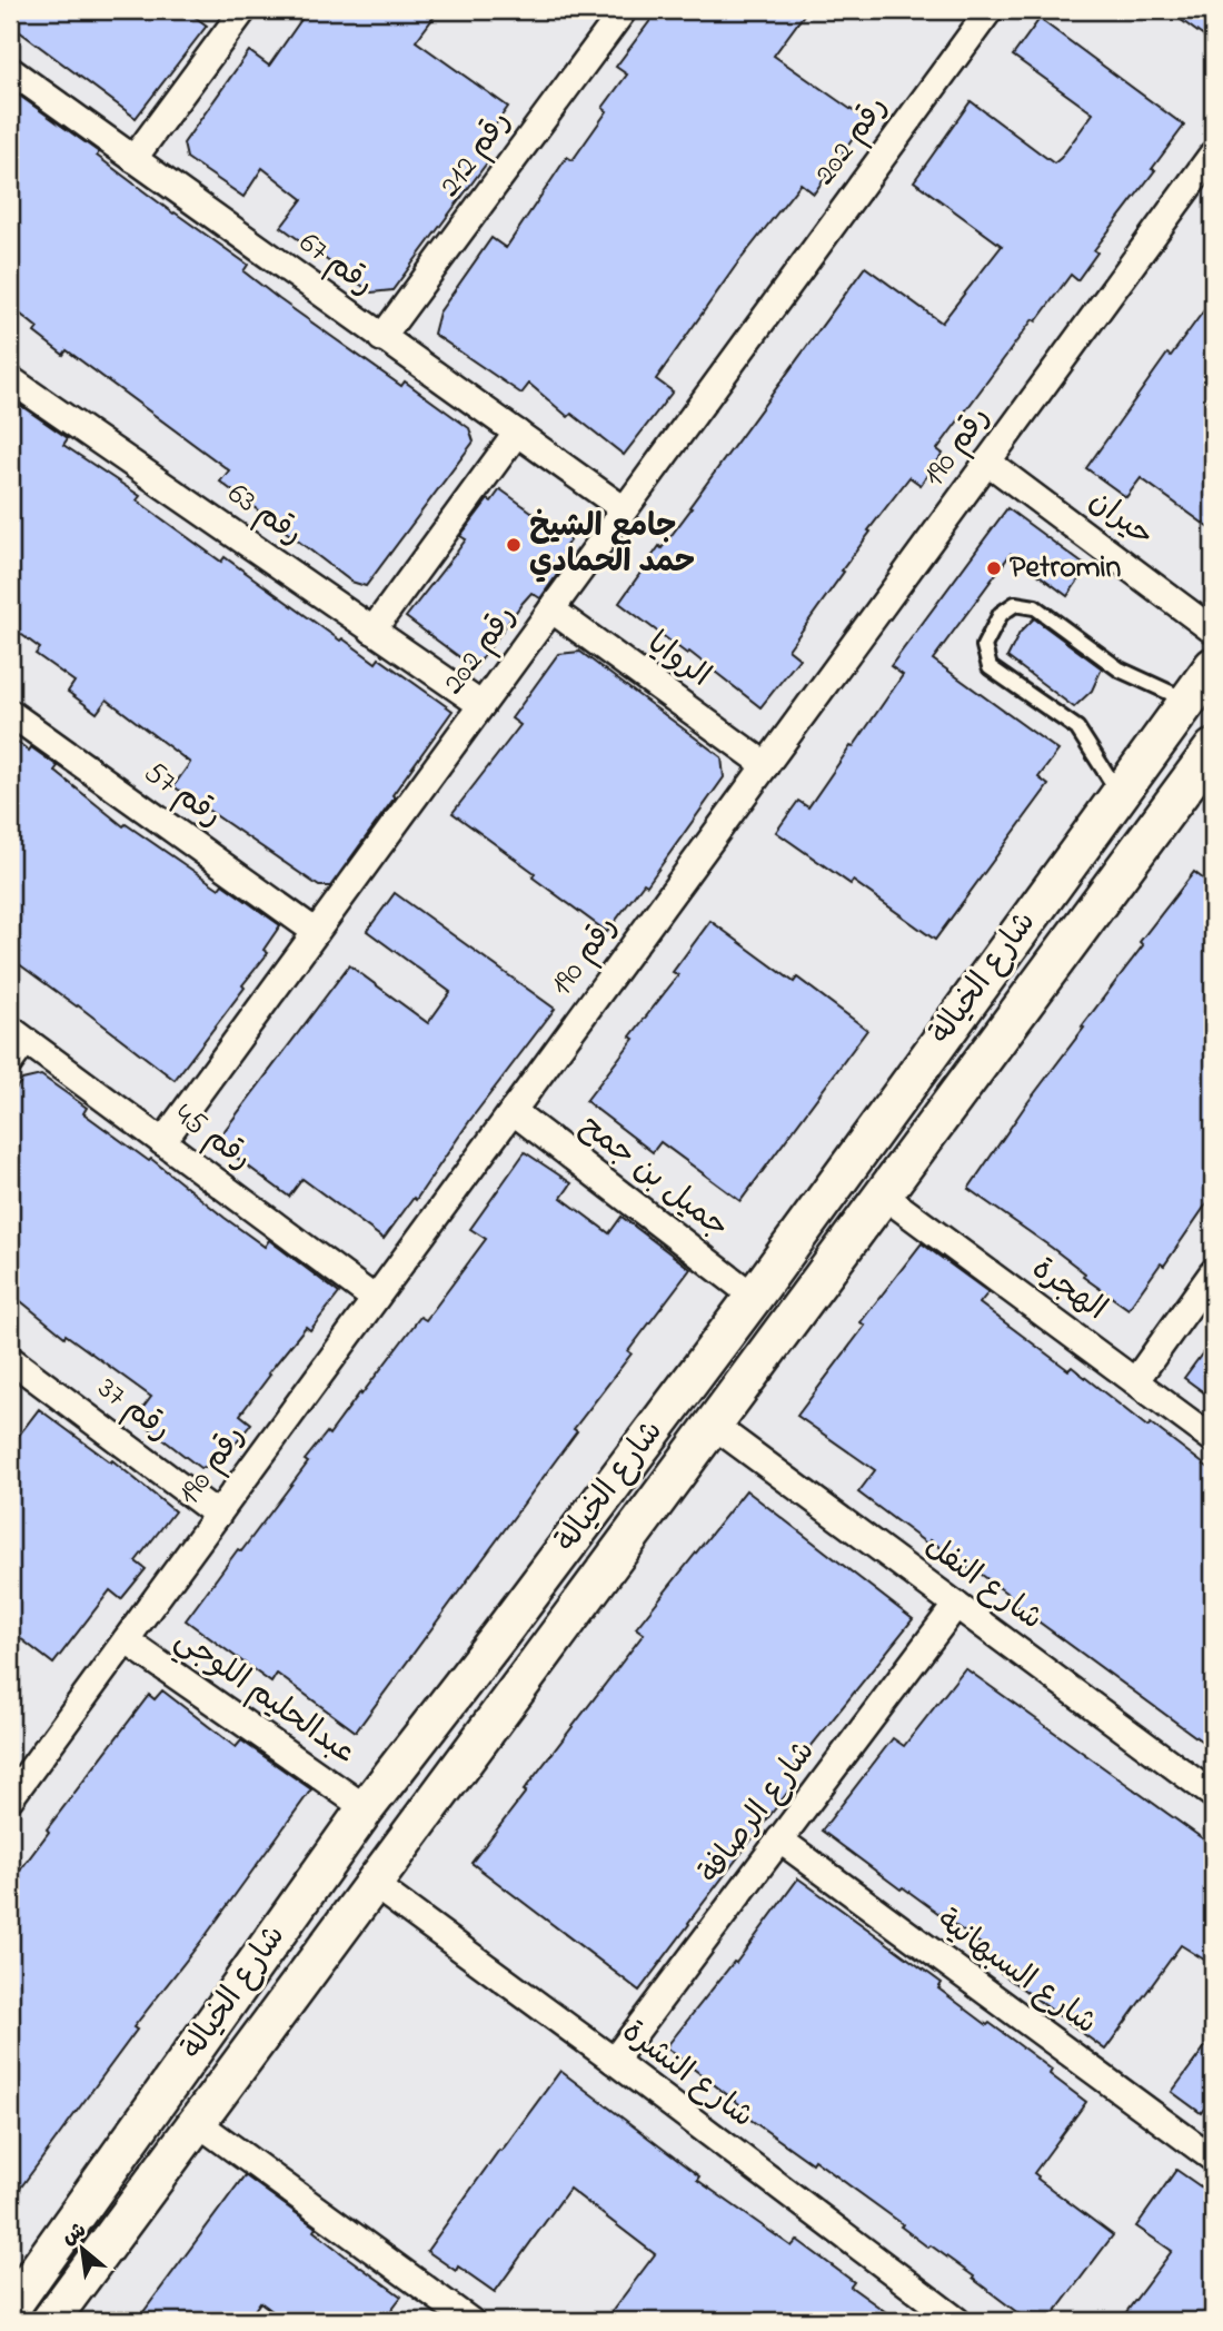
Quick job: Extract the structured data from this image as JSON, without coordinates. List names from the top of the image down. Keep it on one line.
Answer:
{"streets":{"street":["رقم 202","رقم 212","رقم 67","رقم 190","رقم 63","حيران","الروايا","رقم 57","شارع الخيالة","رقم 45","جميل بن جمح","الهجرة","رقم 37","شارع النفل","عبدالحليم اللوجي","شارع الرصافة","شارع السبهانية","شارع النشرة"]},"crossings":[["رقم 202","رقم 67"],["رقم 202","رقم 63"],["رقم 202","الروايا"],["رقم 202","رقم 57"],["رقم 202","رقم 45"],["رقم 212","رقم 67"],["رقم 190","حيران"],["رقم 190","الروايا"],["رقم 190","رقم 45"],["رقم 190","جميل بن جمح"],["رقم 190","رقم 37"],["رقم 190","عبدالحليم اللوجي"],["شارع الخيالة","جميل بن جمح"],["شارع الخيالة","الهجرة"],["شارع الخيالة","شارع النفل"],["شارع الخيالة","عبدالحليم اللوجي"],["شارع الخيالة","شارع النشرة"],["شارع النفل","شارع الرصافة"],["شارع الرصافة","شارع السبهانية"],["شارع الرصافة","شارع النشرة"]],"places":["جامع الشيخ حمد الحمادي","Petromin"],"north":"top left"}
